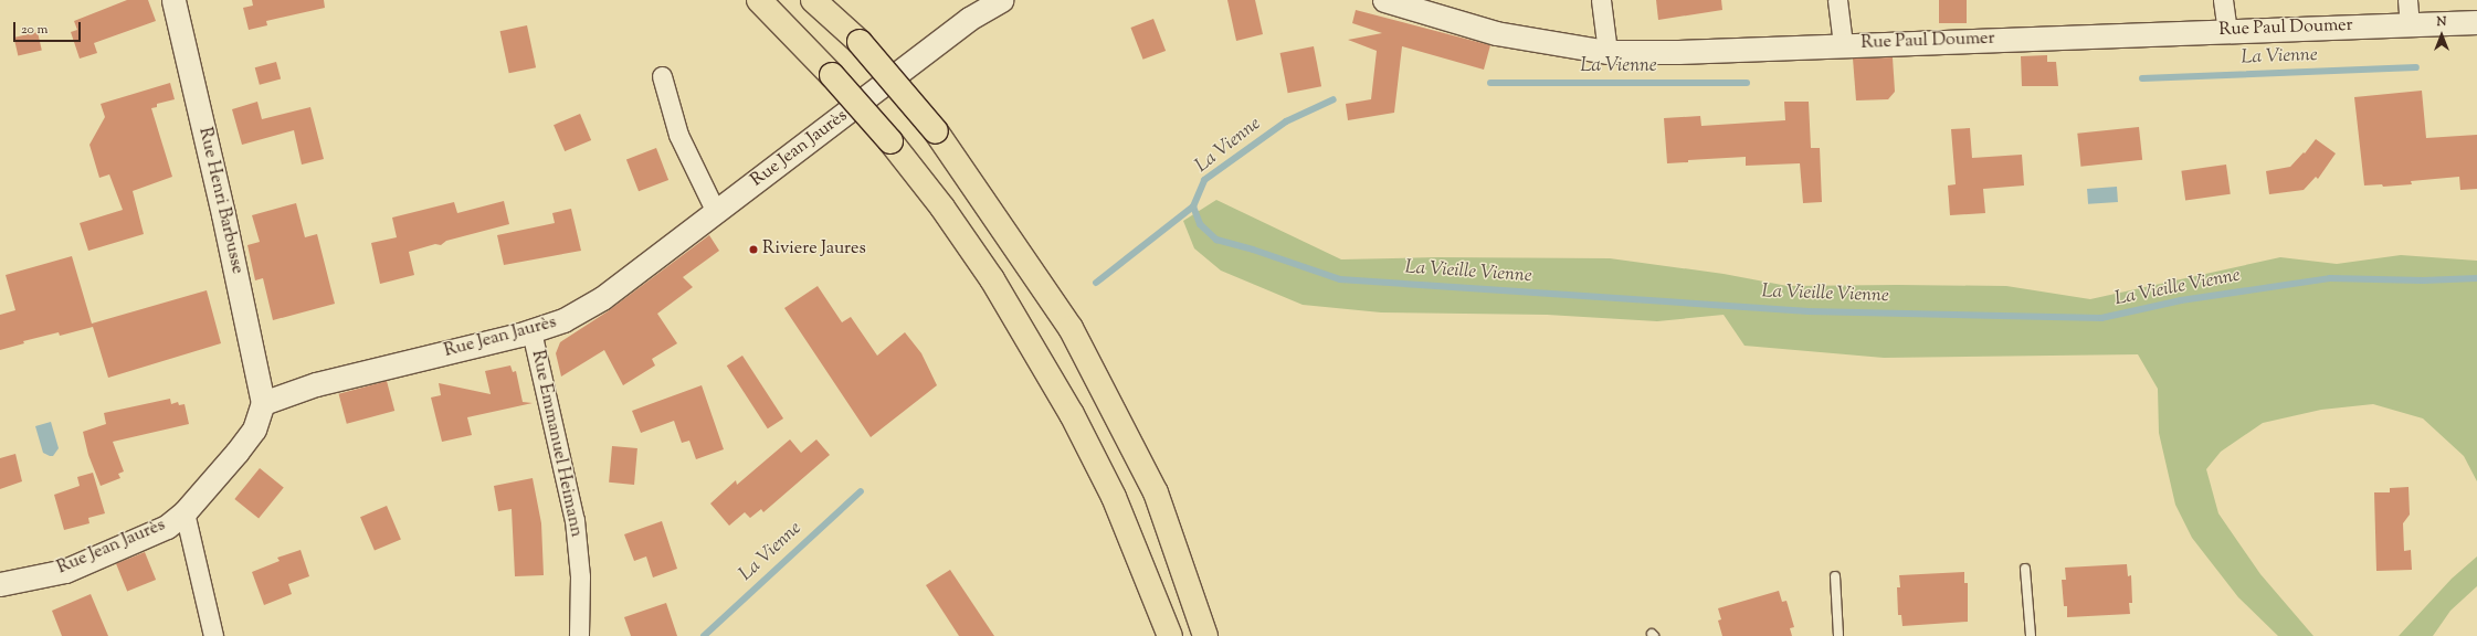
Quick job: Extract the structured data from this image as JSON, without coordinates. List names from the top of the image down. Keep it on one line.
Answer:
{"streets":{"street":["Rue Paul Doumer","Rue Jean Jaurès","Rue Henri Barbusse","Rue Emmanuel Heimann"]},"crossings":[["Rue Jean Jaurès","Rue Henri Barbusse"],["Rue Jean Jaurès","Rue Emmanuel Heimann"]],"water":["La Vienne","La Vieille Vienne"],"places":["Riviere Jaures"],"scale_bar":"20 m","north":"top"}
